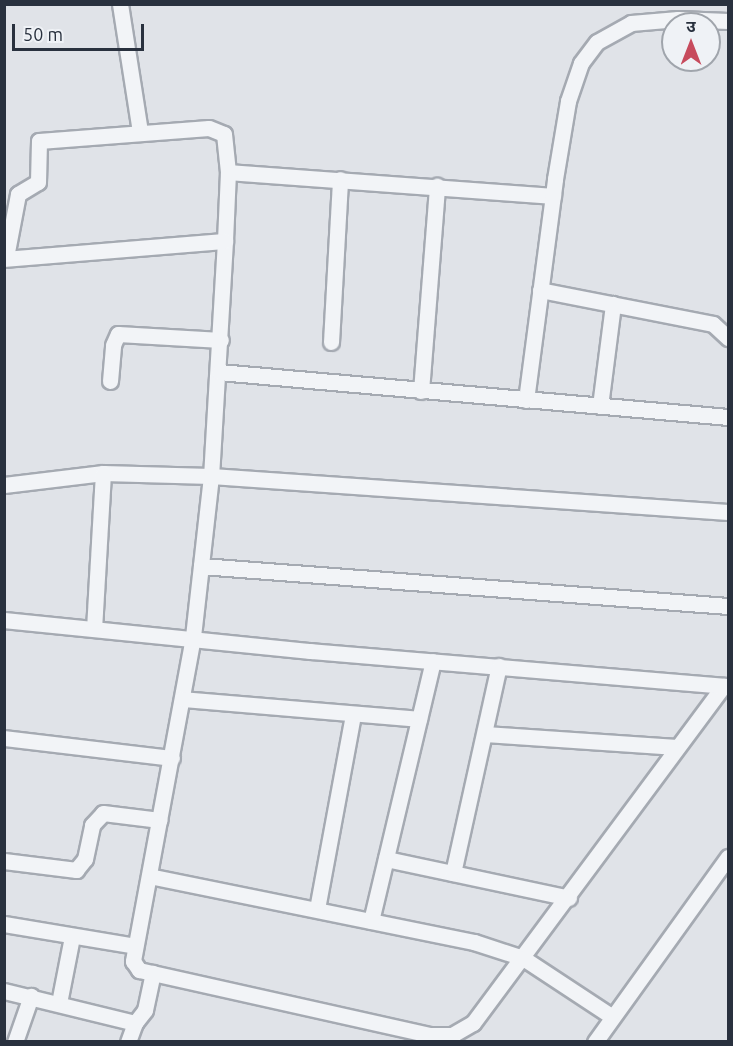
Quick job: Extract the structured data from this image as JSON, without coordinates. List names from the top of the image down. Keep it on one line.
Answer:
{"scale_bar":"50 m","north":"top"}
